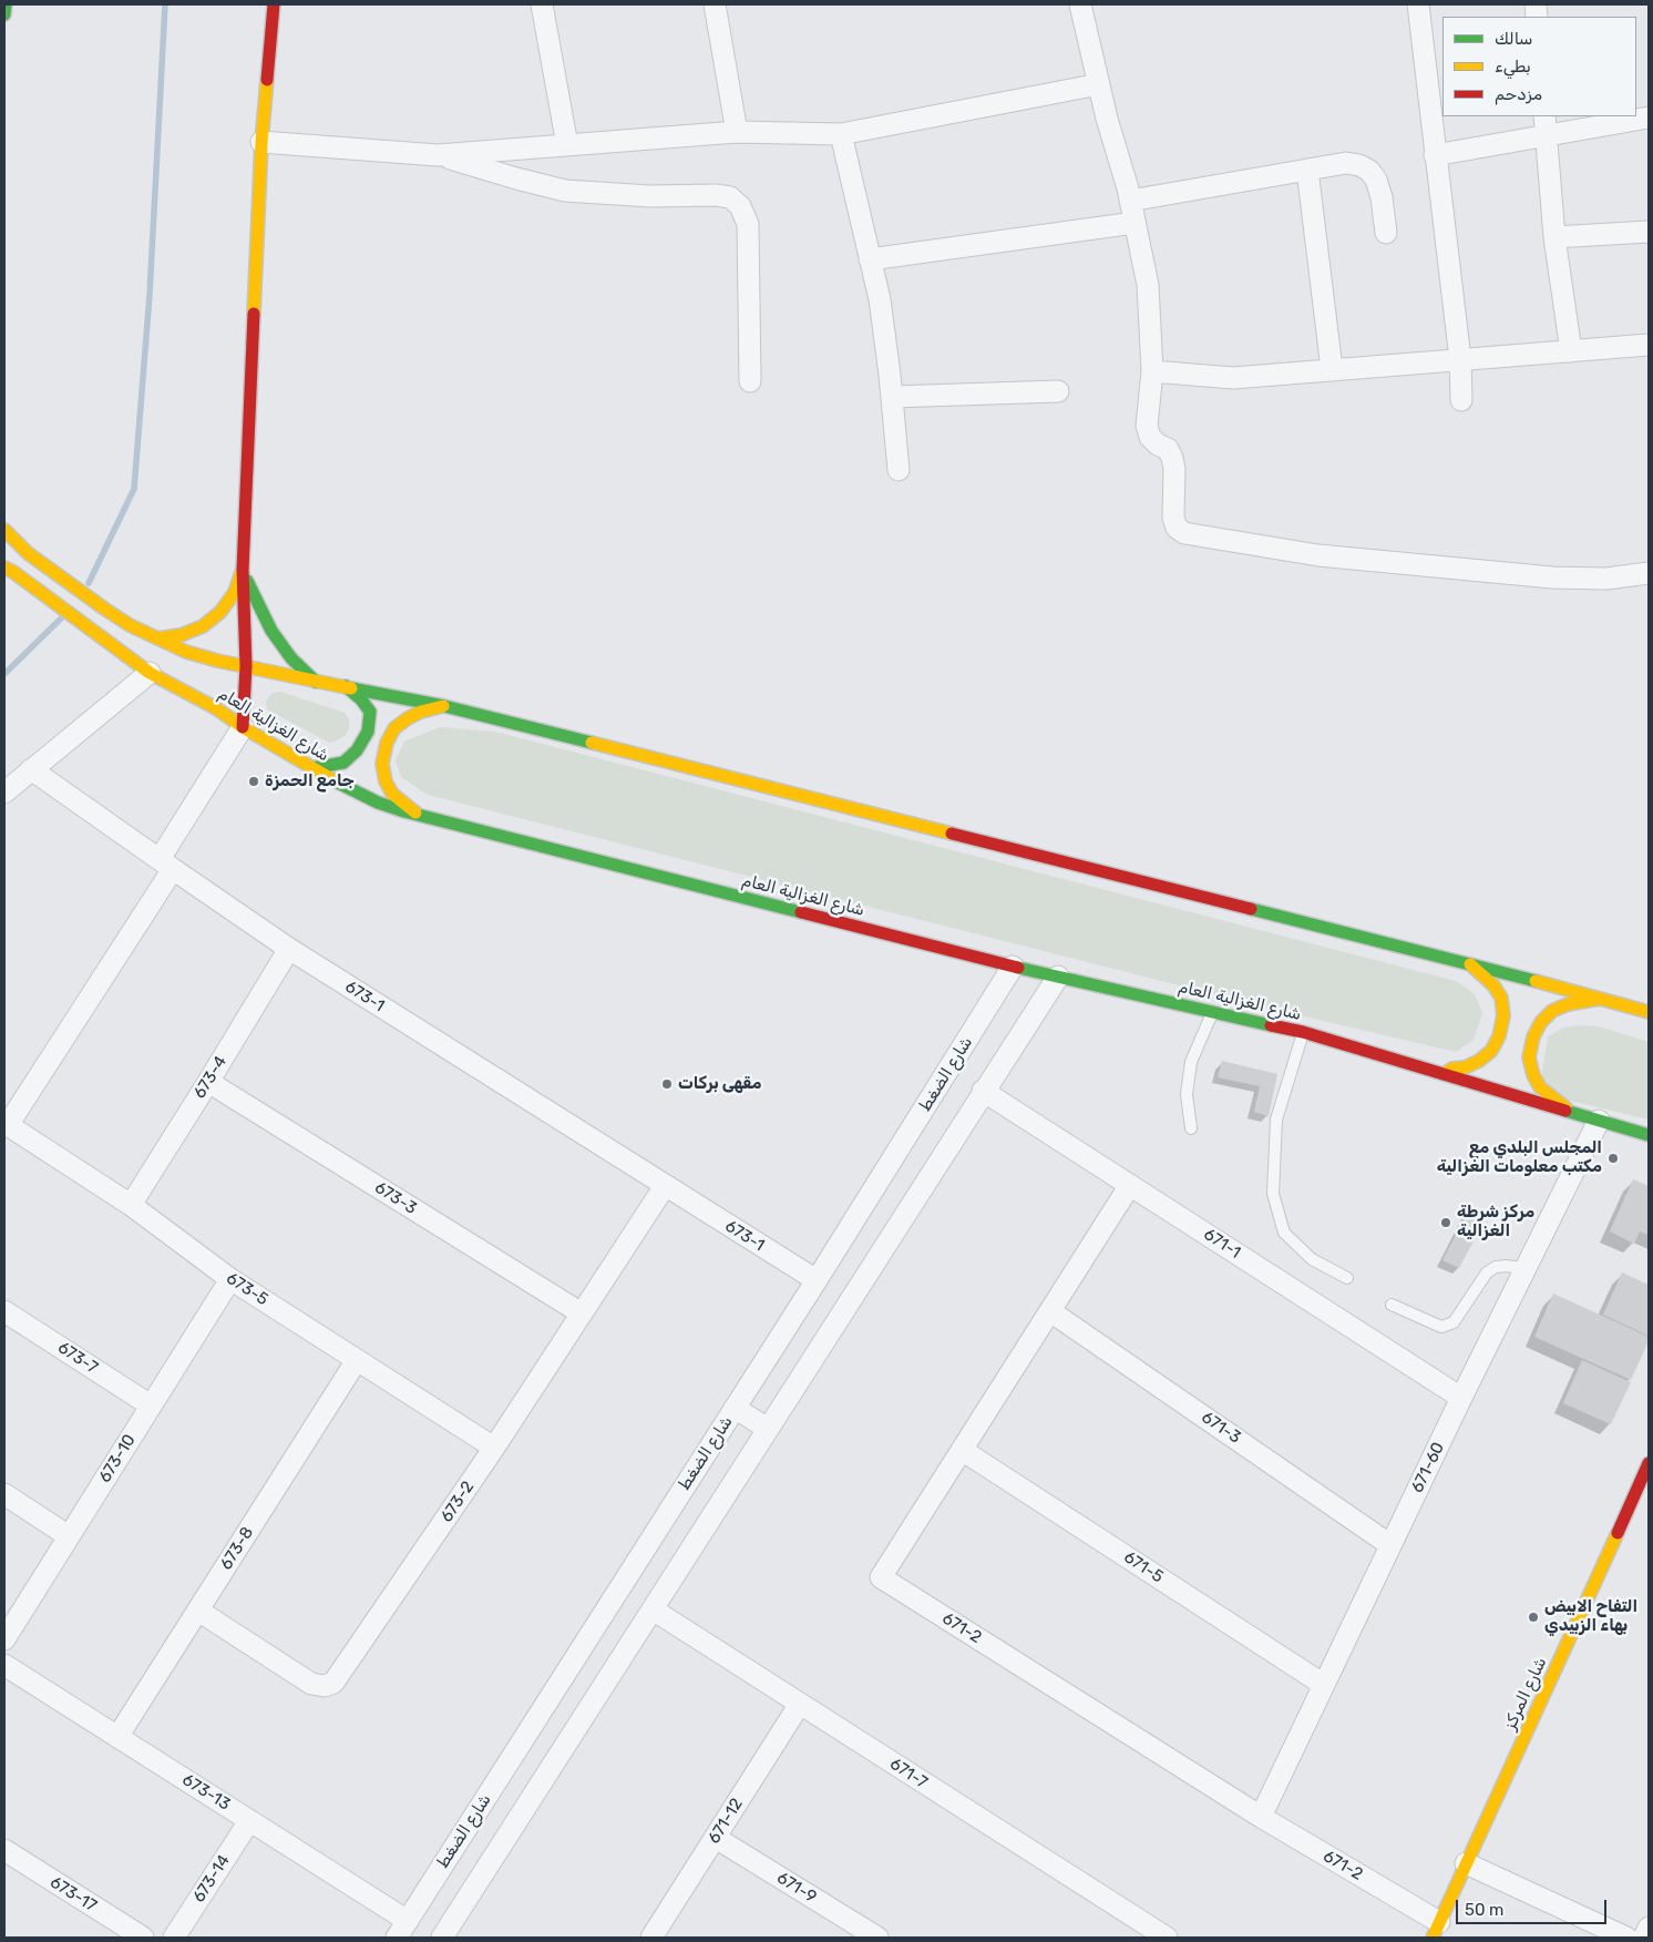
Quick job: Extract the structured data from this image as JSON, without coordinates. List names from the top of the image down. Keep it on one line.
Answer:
{"streets":{"main road":["شارع الغزالية العام","شارع المركز"],"street":["673-1","شارع الضغط","673-4","673-3","671-1","673-5","673-7","671-3","673-10","671-60","673-2","673-8","671-5","671-2","671-7","673-13","671-12","673-14","671-9","673-17"]},"crossings":[["شارع الغزالية العام","شارع الضغط"],["شارع الغزالية العام","671-60"],["673-1","شارع الضغط"],["673-1","673-4"],["673-1","673-2"],["شارع الضغط","673-13"],["673-4","673-3"],["673-4","673-5"],["673-3","673-2"],["671-1","671-60"],["671-1","671-2"],["673-5","673-10"],["673-5","673-2"],["673-5","673-8"],["673-7","673-10"],["671-3","671-60"],["671-3","671-2"],["671-60","671-5"],["671-60","671-2"],["673-2","673-8"],["673-8","673-13"],["671-5","671-2"],["671-2","شارع المركز"],["671-7","671-12"],["673-13","673-14"],["671-12","671-9"]],"places":["جامع الحمزة","مقهى بركات","المجلس البلدي مع مكتب معلومات الغزالية","مركز شرطة الغزالية","التفاح الابيض بهاء الزبيدي"],"legend":["سالك","بطيء","مزدحم"],"scale_bar":"50 m"}
